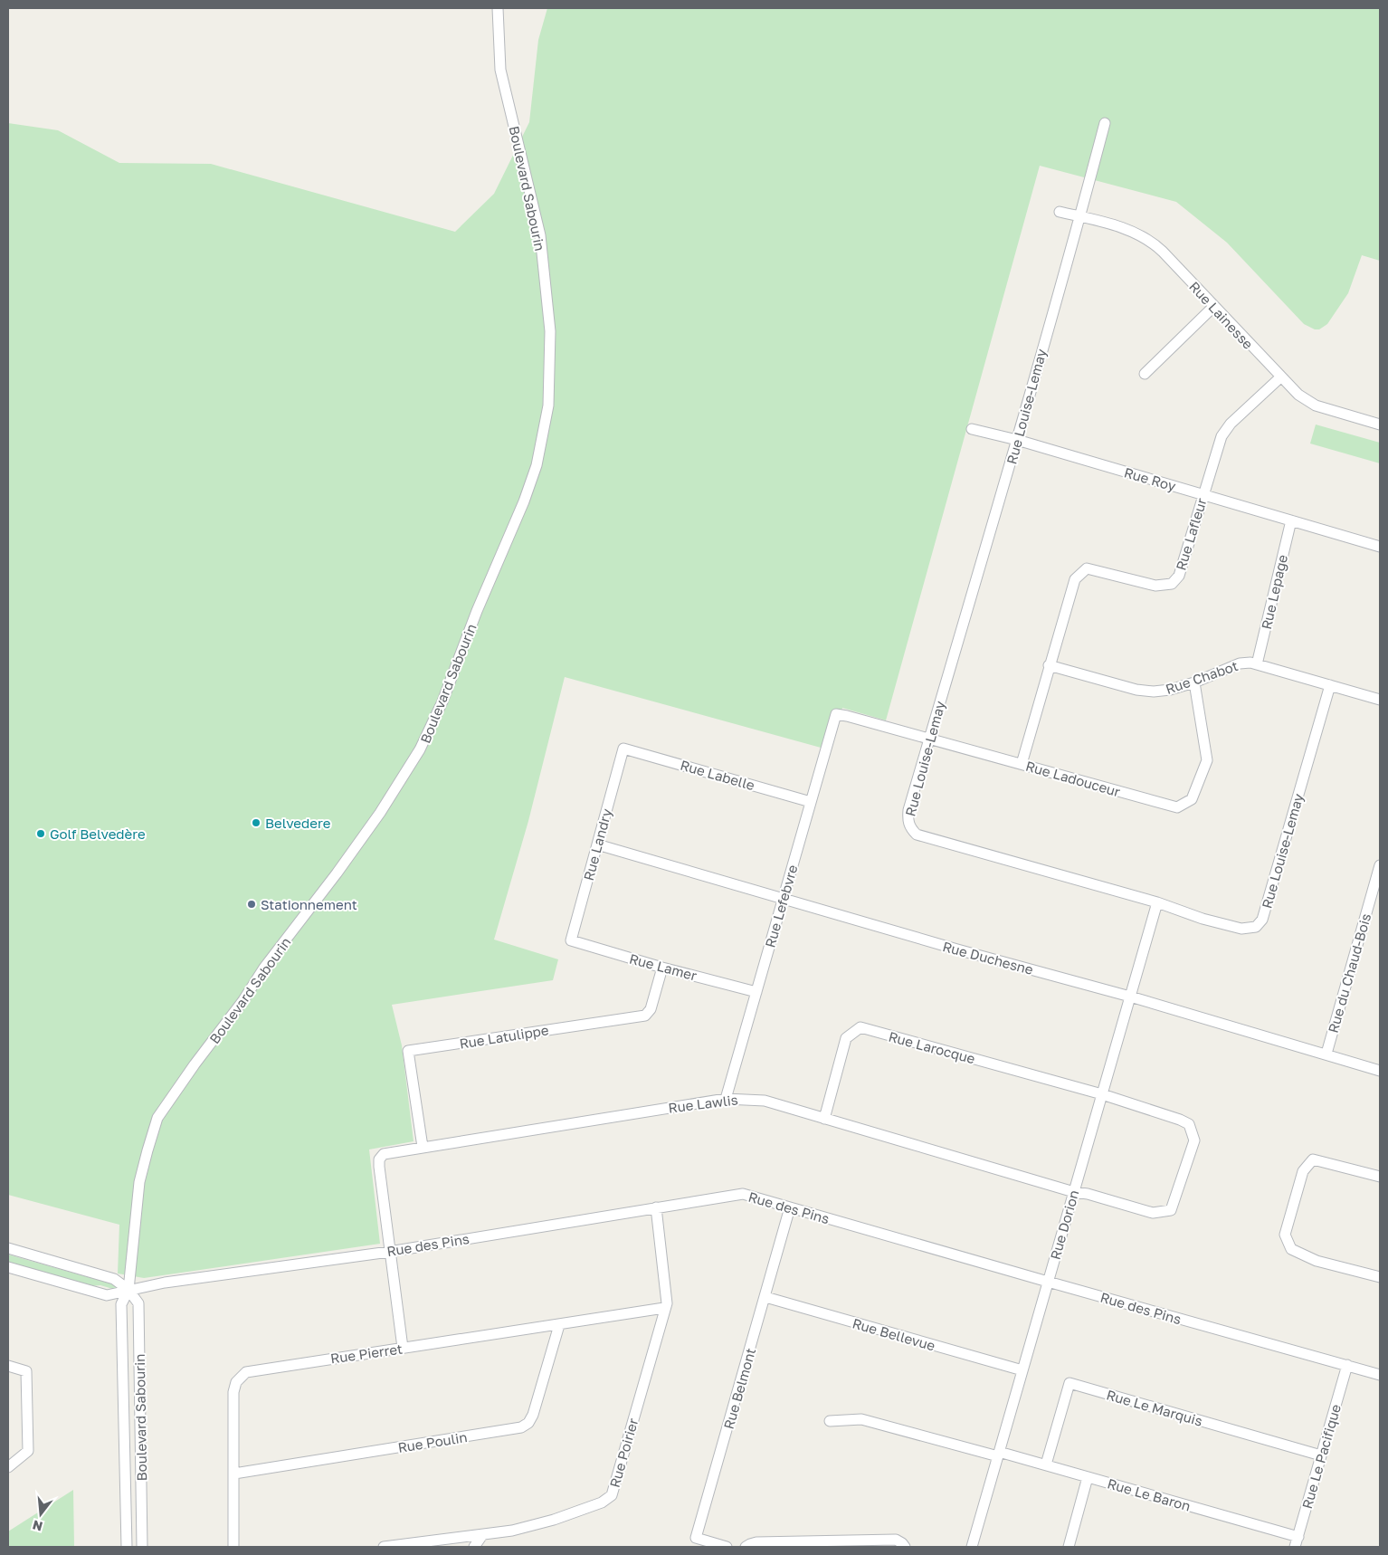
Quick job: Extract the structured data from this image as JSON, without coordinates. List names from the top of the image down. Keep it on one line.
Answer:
{"streets":{"street":["Boulevard Sabourin","Rue Lainesse","Rue Louise-Lemay","Rue Roy","Rue Lafleur","Rue Lepage","Rue Chabot","Rue Labelle","Rue Ladouceur","Rue Landry","Rue Lefebvre","Rue Duchesne","Rue Lamer","Rue du Chaud-Bois","Rue Latulippe","Rue Larocque","Rue Lawlis","Rue des Pins","Rue Dorion","Rue Bellevue","Rue Pierret","Rue Belmont","Rue Le Marquis","Rue Poulin","Rue Poirier","Rue Le Pacifique","Rue Le Baron"]},"crossings":[["Boulevard Sabourin","Rue des Pins"],["Rue Lainesse","Rue Louise-Lemay"],["Rue Lainesse","Rue Lafleur"],["Rue Louise-Lemay","Rue Roy"],["Rue Louise-Lemay","Rue Chabot"],["Rue Louise-Lemay","Rue Ladouceur"],["Rue Louise-Lemay","Rue Dorion"],["Rue Roy","Rue Lafleur"],["Rue Roy","Rue Lepage"],["Rue Lafleur","Rue Chabot"],["Rue Lafleur","Rue Ladouceur"],["Rue Lepage","Rue Chabot"],["Rue Chabot","Rue Ladouceur"],["Rue Labelle","Rue Landry"],["Rue Labelle","Rue Lefebvre"],["Rue Ladouceur","Rue Lefebvre"],["Rue Landry","Rue Duchesne"],["Rue Landry","Rue Lamer"],["Rue Lefebvre","Rue Duchesne"],["Rue Lefebvre","Rue Lamer"],["Rue Lefebvre","Rue Lawlis"],["Rue Duchesne","Rue du Chaud-Bois"],["Rue Duchesne","Rue Dorion"],["Rue Lamer","Rue Latulippe"],["Rue Latulippe","Rue Lawlis"],["Rue Larocque","Rue Lawlis"],["Rue Larocque","Rue Dorion"],["Rue Lawlis","Rue des Pins"],["Rue Lawlis","Rue Dorion"],["Rue des Pins","Rue Dorion"],["Rue des Pins","Rue Belmont"],["Rue des Pins","Rue Poirier"],["Rue des Pins","Rue Le Pacifique"],["Rue Dorion","Rue Bellevue"],["Rue Dorion","Rue Le Baron"],["Rue Bellevue","Rue Belmont"],["Rue Pierret","Rue Poulin"],["Rue Pierret","Rue Poirier"],["Rue Le Marquis","Rue Le Pacifique"],["Rue Le Marquis","Rue Le Baron"],["Rue Le Pacifique","Rue Le Baron"]],"places":["Belvedere","Golf Belvedère","Stationnement"],"north":"bottom"}
